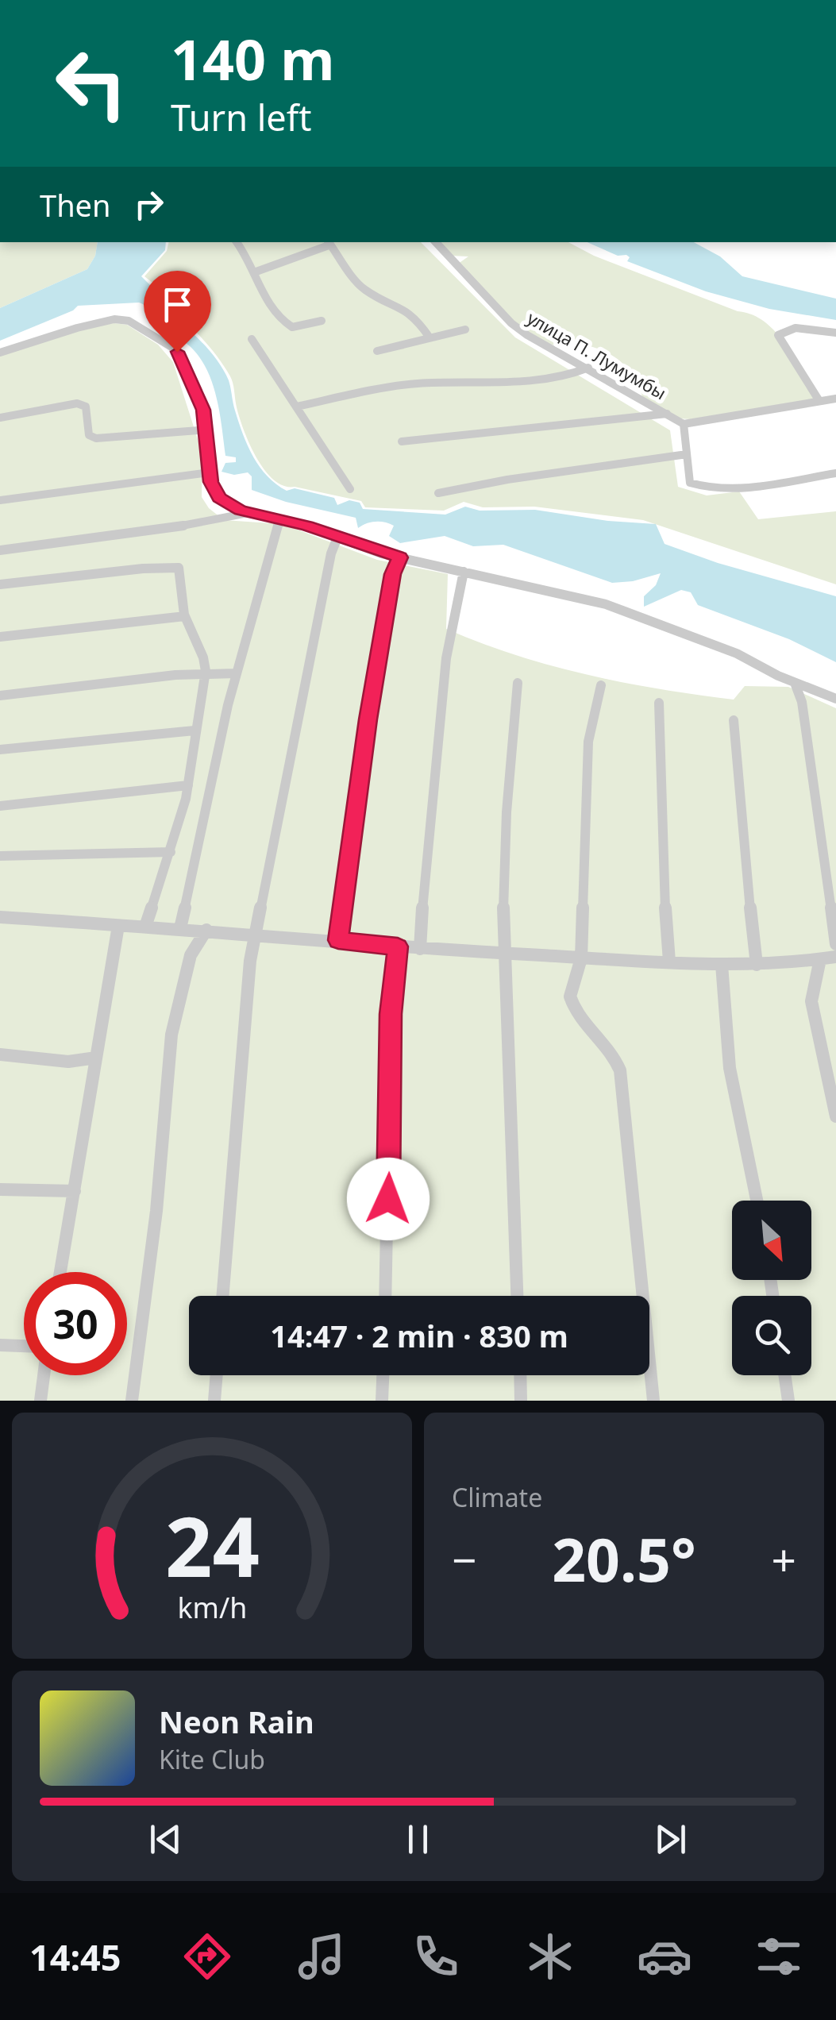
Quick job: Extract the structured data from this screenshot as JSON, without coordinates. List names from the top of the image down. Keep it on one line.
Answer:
{"streets":{"street":["улица П. Лумумбы"]},"north":"bottom right","page":{"turn":["140 m","Turn left"],"then":"Then","limit":"30","trip":"14:47 · 2 min · 830 m","tile":"Climate","heat":["−","20.5°","+"],"song":["Neon Rain","Kite Club"],"tabs":"14:45","gauge":["24","km/h"]}}
